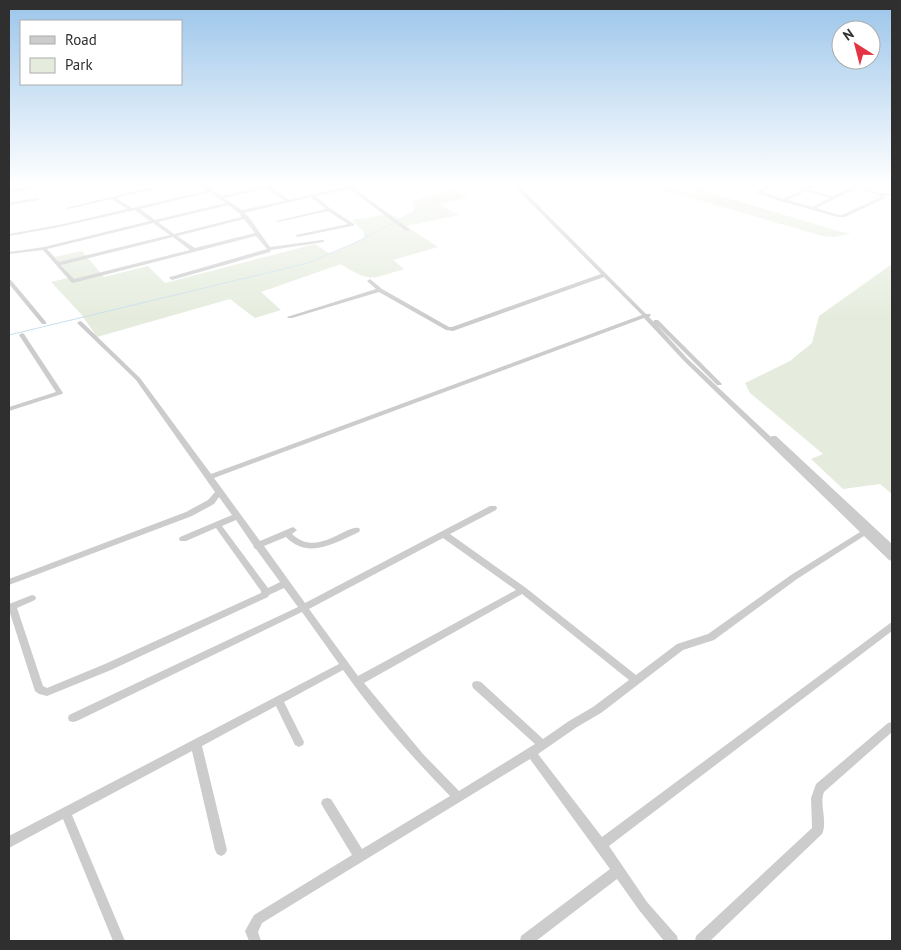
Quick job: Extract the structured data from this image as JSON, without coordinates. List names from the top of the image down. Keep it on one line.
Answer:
{"legend":["Road","Park"],"north":"top left"}
